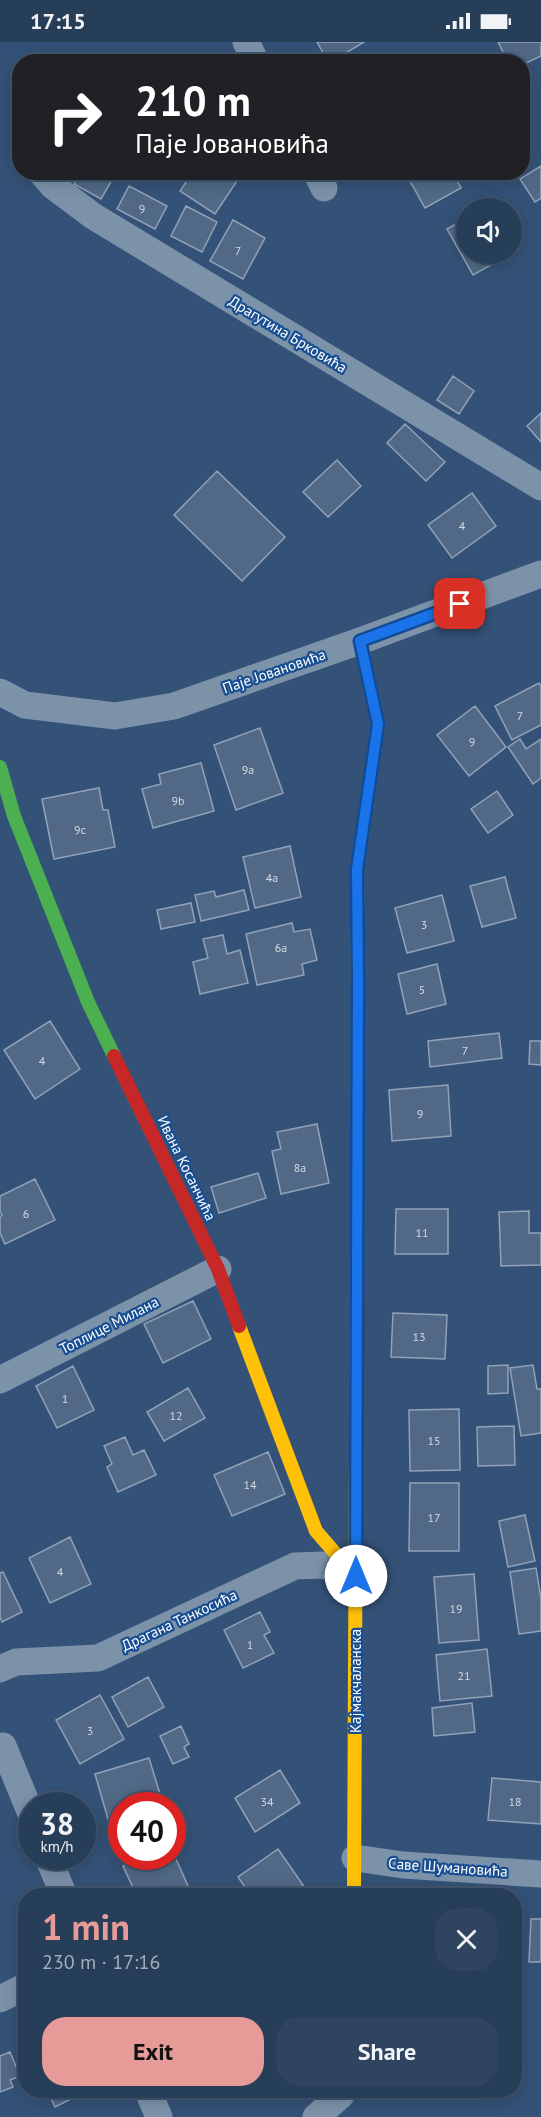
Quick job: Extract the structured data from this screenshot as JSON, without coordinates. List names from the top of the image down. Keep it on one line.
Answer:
{"streets":{"street":["Драгутина Брковића","Паје Јовановића","Ивана Косанчића","Топлице Милана","Драгана Танкосића","Кајмакчаланска","Саве Шумановића"]},"crossings":[["Паје Јовановића","Кајмакчаланска"],["Ивана Косанчића","Топлице Милана"],["Ивана Косанчића","Драгана Танкосића"],["Ивана Косанчића","Кајмакчаланска"],["Драгана Танкосића","Кајмакчаланска"],["Кајмакчаланска","Саве Шумановића"]],"house_numbers":["9","7","4","7","9","9a","9b","9c","4a","3","6a","5","7","4","9","8a","6","11","13","1","12","15","14","17","4","19","1","21","3","34","18"],"page":{"status":"17:15","turn":["210 m","Паје Јовановића"],"speed":"38 km/h","limit":"40","heading":["1 min","230 m · 17:16"],"buttons":["Exit","Share"]}}
